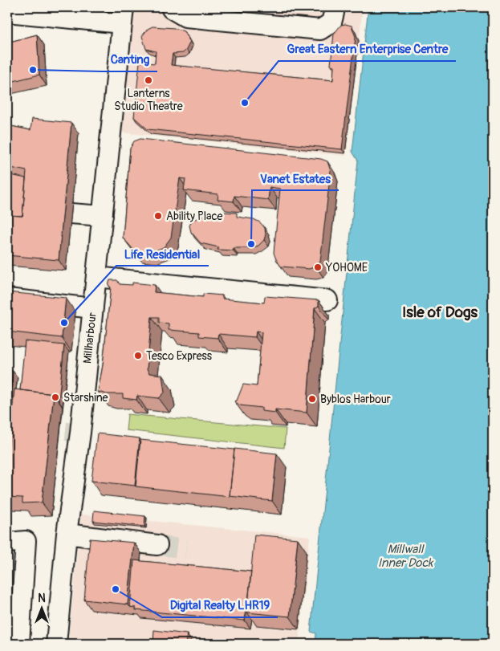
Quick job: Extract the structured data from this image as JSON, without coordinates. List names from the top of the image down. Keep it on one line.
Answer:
{"streets":{"street":["Millharbour"]},"districts":["Isle of Dogs"],"water":["Millwall Inner Dock"],"places":["Canting","Lanterns Studio Theatre","Great Eastern Enterprise Centre","Ability Place","Vanet Estates","YOHOME","Life Residential","Tesco Express","Starshine","Byblos Harbour","Digital Realty LHR19"],"north":"top"}
